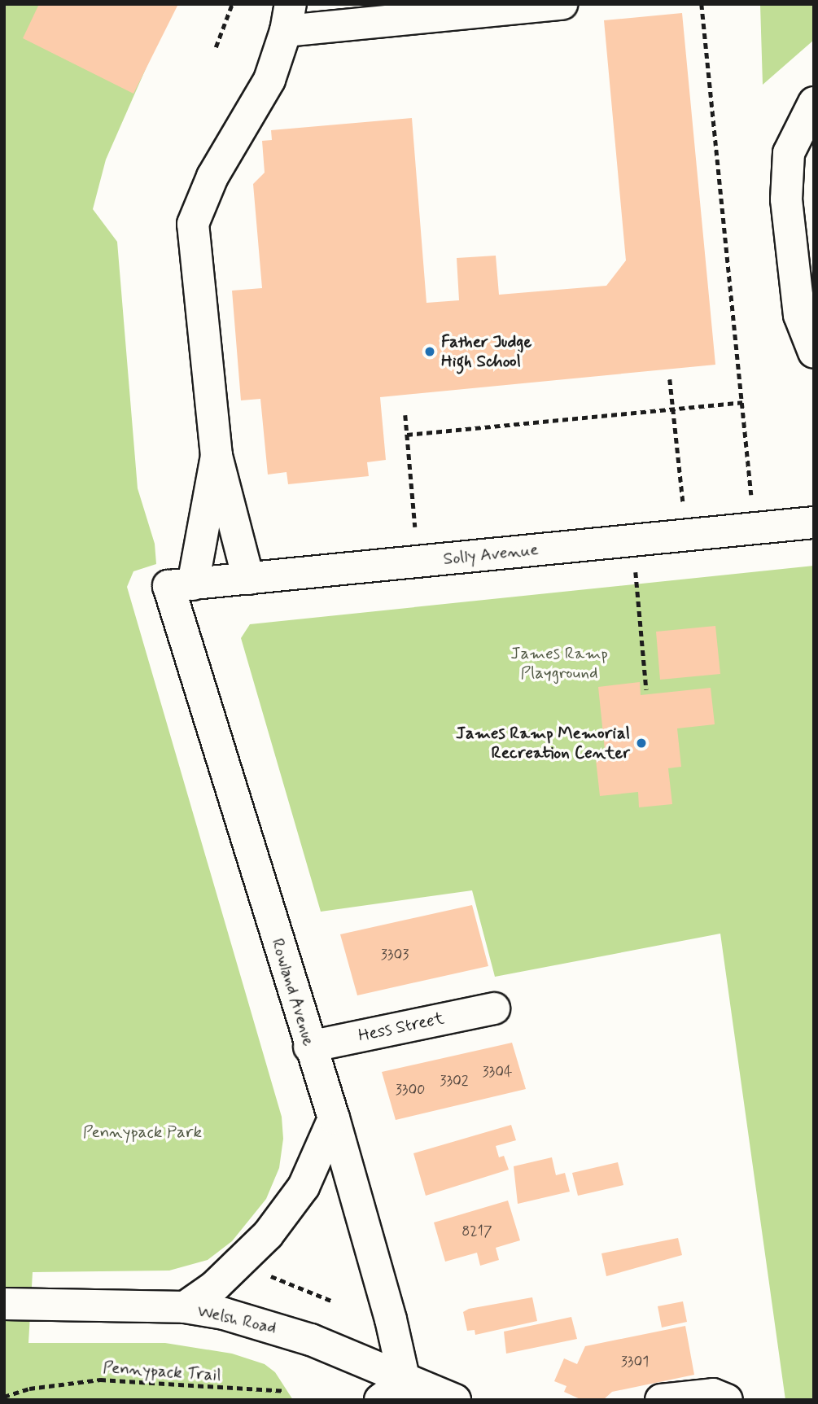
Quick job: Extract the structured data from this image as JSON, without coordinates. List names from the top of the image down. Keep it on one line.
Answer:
{"streets":{"street":["Solly Avenue","Rowland Avenue","Hess Street","Welsh Road"],"path":["Pennypack Trail"]},"crossings":[["Solly Avenue","Rowland Avenue"],["Rowland Avenue","Hess Street"],["Rowland Avenue","Welsh Road"]],"parks":["James Ramp Playground","Pennypack Park"],"places":["Father Judge High School","James Ramp Memorial Recreation Center"],"house_numbers":["3303","3304","3302","3300","8217","3301"]}
